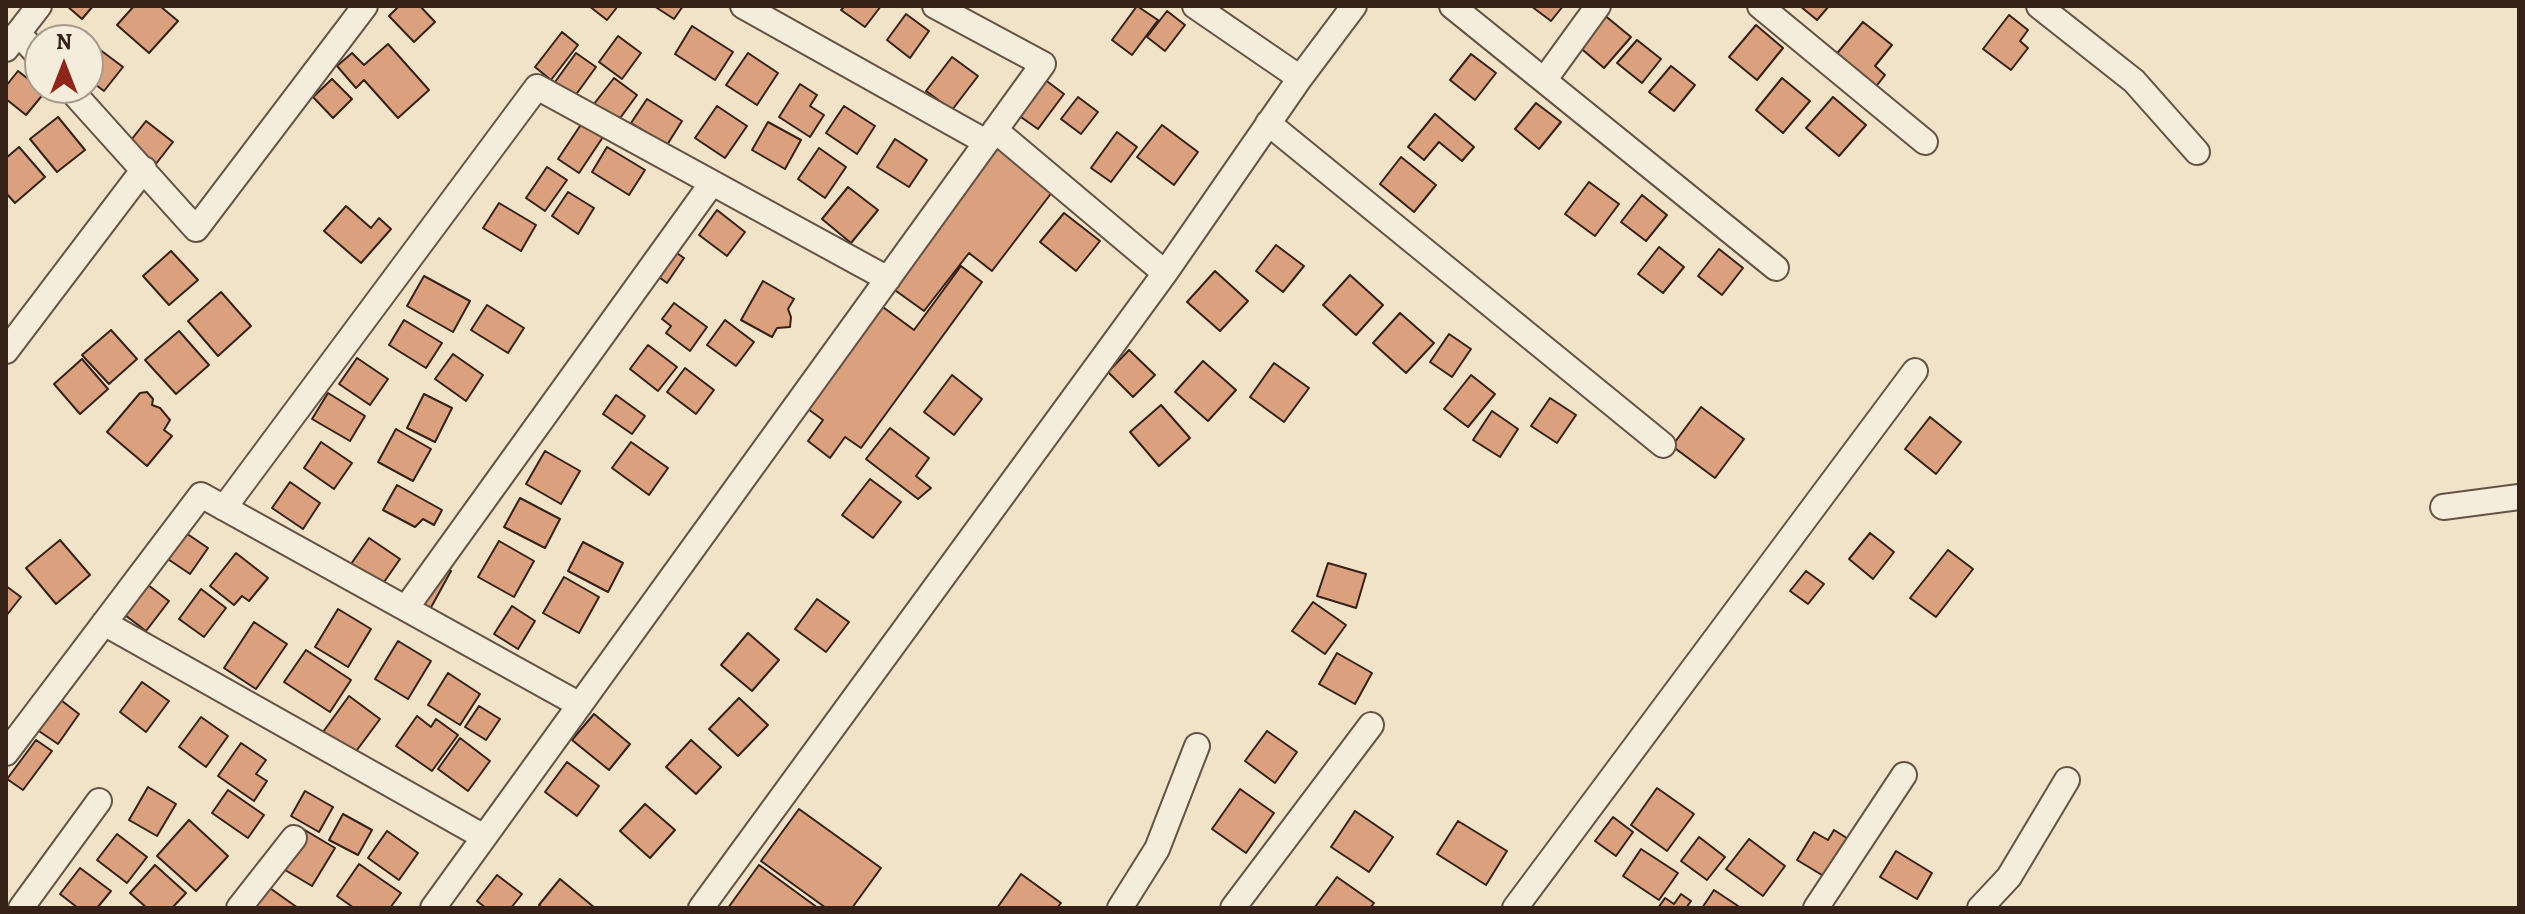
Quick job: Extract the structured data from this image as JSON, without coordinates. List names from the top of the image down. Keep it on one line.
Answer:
{"north":"top"}
